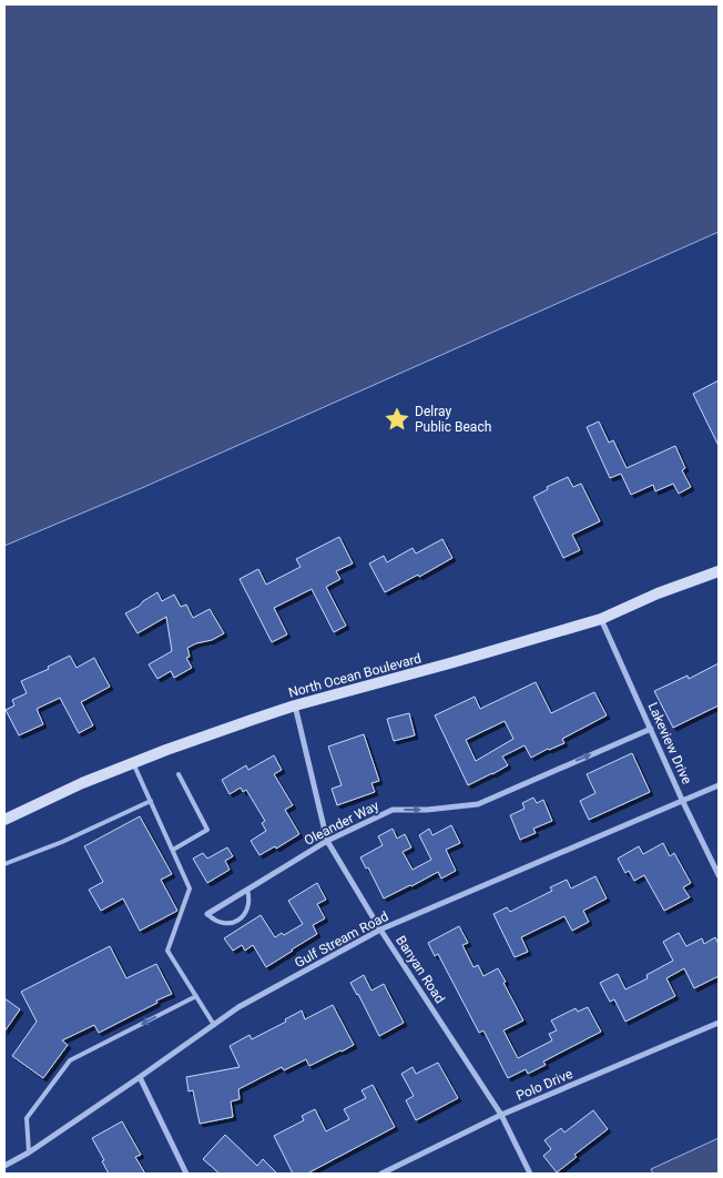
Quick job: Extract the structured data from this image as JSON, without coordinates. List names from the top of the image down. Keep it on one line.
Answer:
{"streets":{"main road":["North Ocean Boulevard"],"street":["Lakeview Drive","Oleander Way","Gulf Stream Road","Banyan Road","Polo Drive"]},"crossings":[["North Ocean Boulevard","Lakeview Drive"],["North Ocean Boulevard","Banyan Road"],["Lakeview Drive","Oleander Way"],["Lakeview Drive","Gulf Stream Road"],["Oleander Way","Banyan Road"],["Gulf Stream Road","Banyan Road"],["Banyan Road","Polo Drive"]],"one_way":["Oleander Way"],"places":{"place":["Delray Public Beach"]}}
